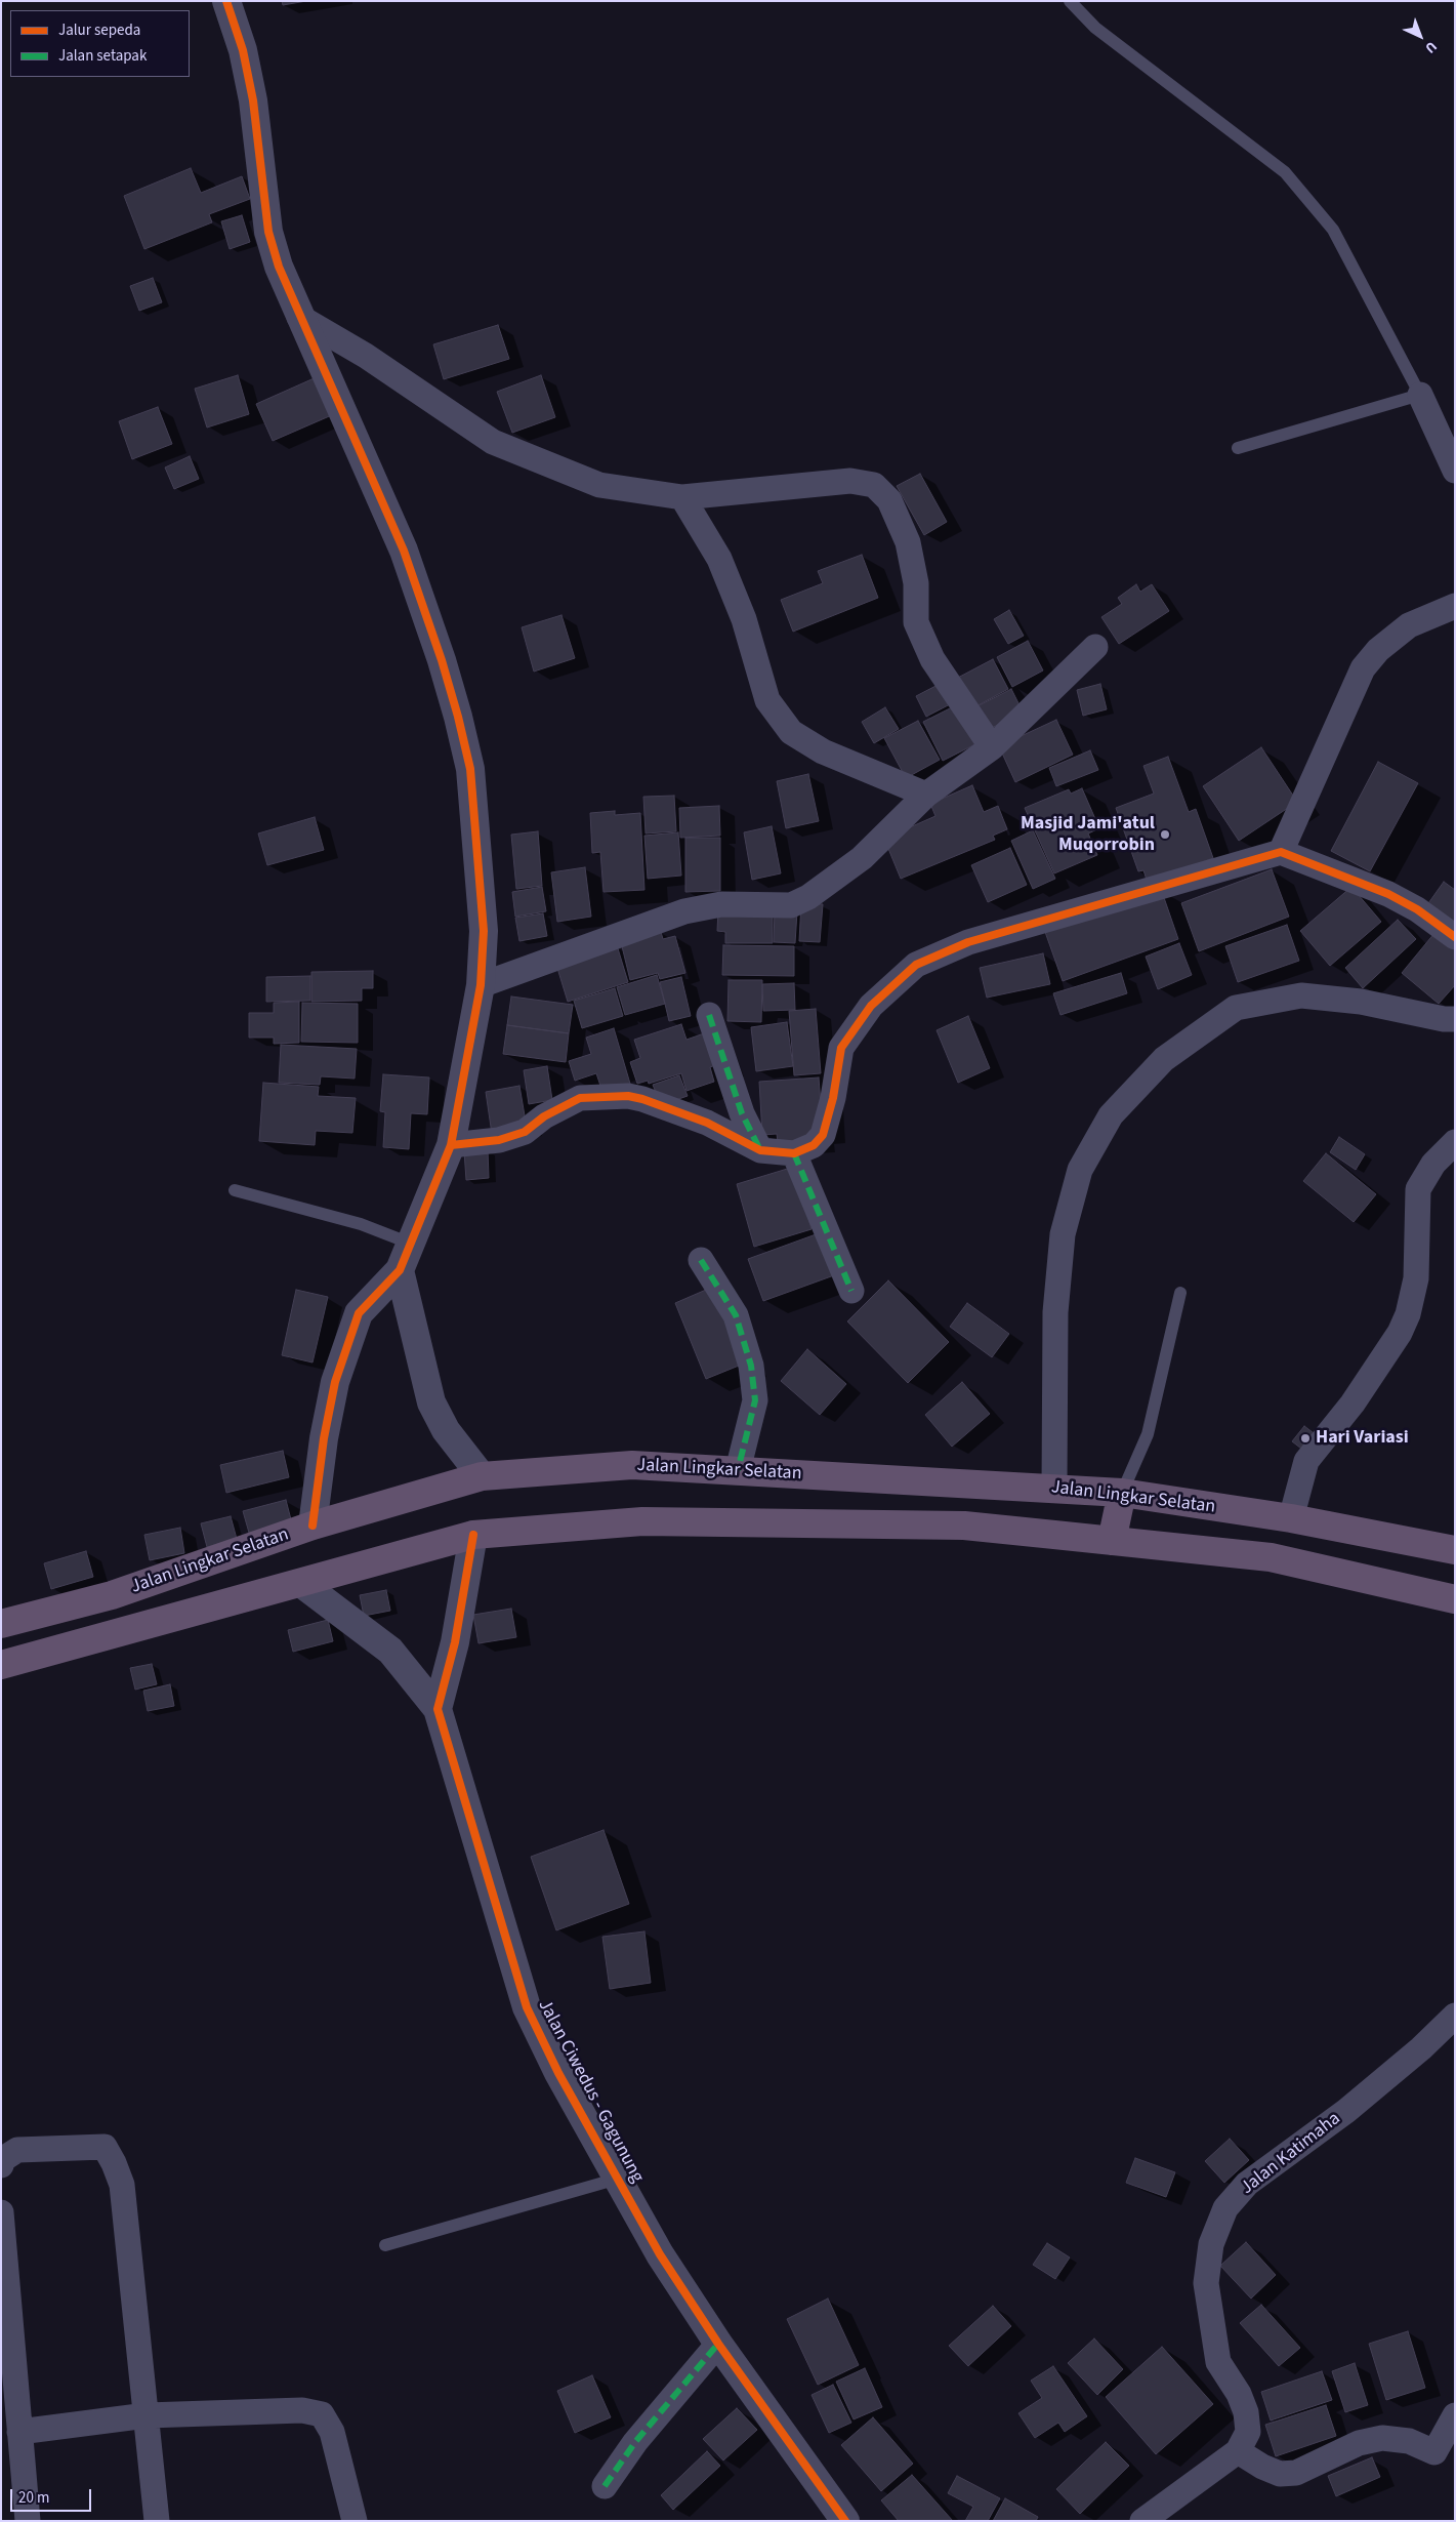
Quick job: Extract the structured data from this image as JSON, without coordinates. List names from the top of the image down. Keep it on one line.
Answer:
{"streets":{"highway":["Jalan Lingkar Selatan"],"street":["Jalan Ciwedus - Gagunung","Jalan Katimaha"]},"places":["Masjid Jami'atul Muqorrobin","Hari Variasi"],"legend":["Jalur sepeda","Jalan setapak"],"scale_bar":"20 m","north":"bottom right"}
